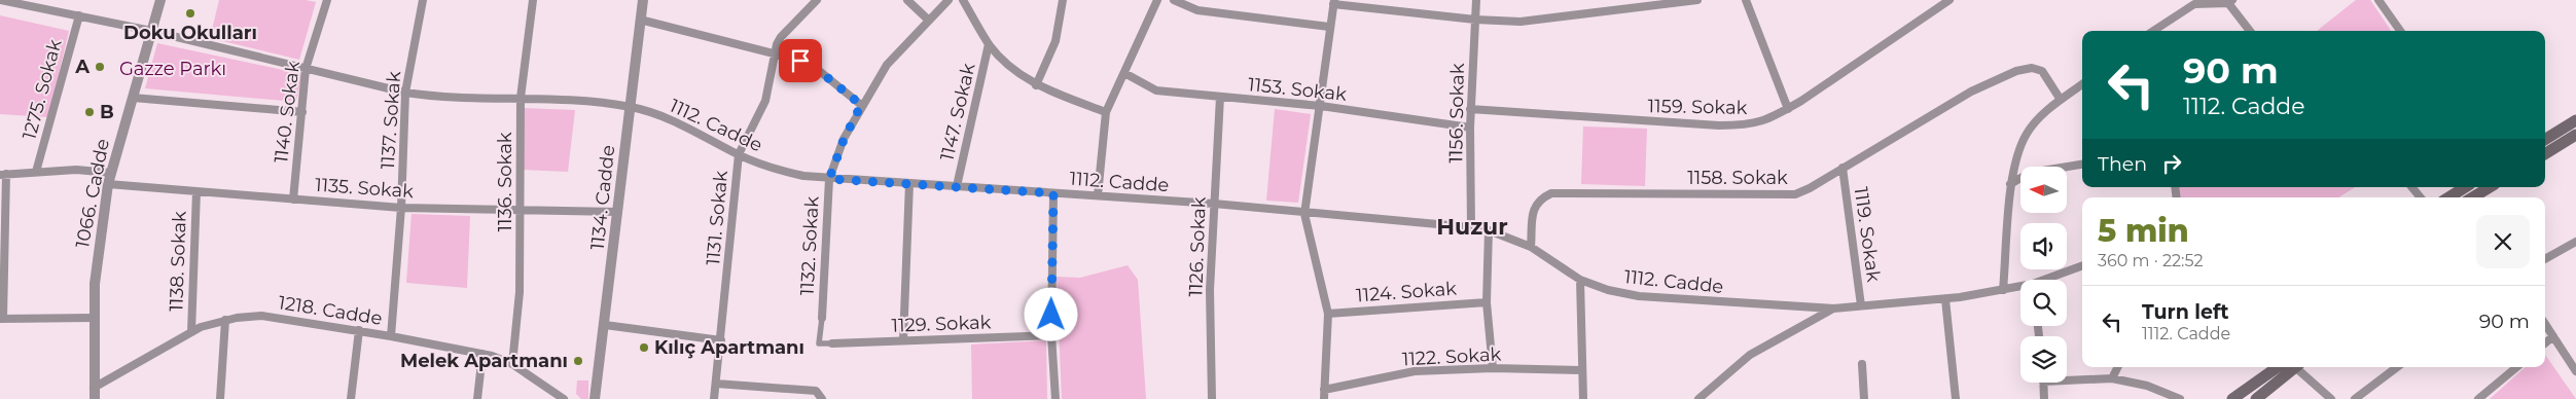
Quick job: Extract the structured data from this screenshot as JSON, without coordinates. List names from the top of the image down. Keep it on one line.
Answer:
{"streets":{"street":["1275. Sokak","1153. Sokak","1159. Sokak","1140. Sokak","1147. Sokak","1156. Sokak","1137. Sokak","1112. Cadde","1158. Sokak","1136. Sokak","1135. Sokak","1066. Cadde","1134. Cadde","1131. Sokak","1119. Sokak","1132. Sokak","1126. Sokak","1138. Sokak","1124. Sokak","1218. Cadde","1129. Sokak","1122. Sokak"]},"crossings":[["1275. Sokak","1112. Cadde"],["1275. Sokak","1135. Sokak"],["1153. Sokak","1156. Sokak"],["1153. Sokak","1126. Sokak"],["1159. Sokak","1156. Sokak"],["1140. Sokak","1112. Cadde"],["1140. Sokak","1135. Sokak"],["1147. Sokak","1112. Cadde"],["1156. Sokak","1112. Cadde"],["1137. Sokak","1112. Cadde"],["1137. Sokak","1135. Sokak"],["1137. Sokak","1218. Cadde"],["1112. Cadde","1158. Sokak"],["1112. Cadde","1136. Sokak"],["1112. Cadde","1066. Cadde"],["1112. Cadde","1134. Cadde"],["1112. Cadde","1131. Sokak"],["1112. Cadde","1119. Sokak"],["1112. Cadde","1132. Sokak"],["1112. Cadde","1126. Sokak"],["1158. Sokak","1119. Sokak"],["1136. Sokak","1135. Sokak"],["1136. Sokak","1218. Cadde"],["1135. Sokak","1066. Cadde"],["1135. Sokak","1134. Cadde"],["1135. Sokak","1138. Sokak"],["1066. Cadde","1218. Cadde"],["1138. Sokak","1218. Cadde"]],"districts":["Huzur"],"parks":["Gazze Parkı"],"places":["Doku Okulları","A","B","Kılıç Apartmanı","Melek Apartmanı"],"north":"left","page":{"turn":["90 m","1112. Cadde"],"then":"Then","heading":["5 min","360 m · 22:52"],"list":[{"name":"Turn left","note":"1112. Cadde","value":"90 m"}]}}
